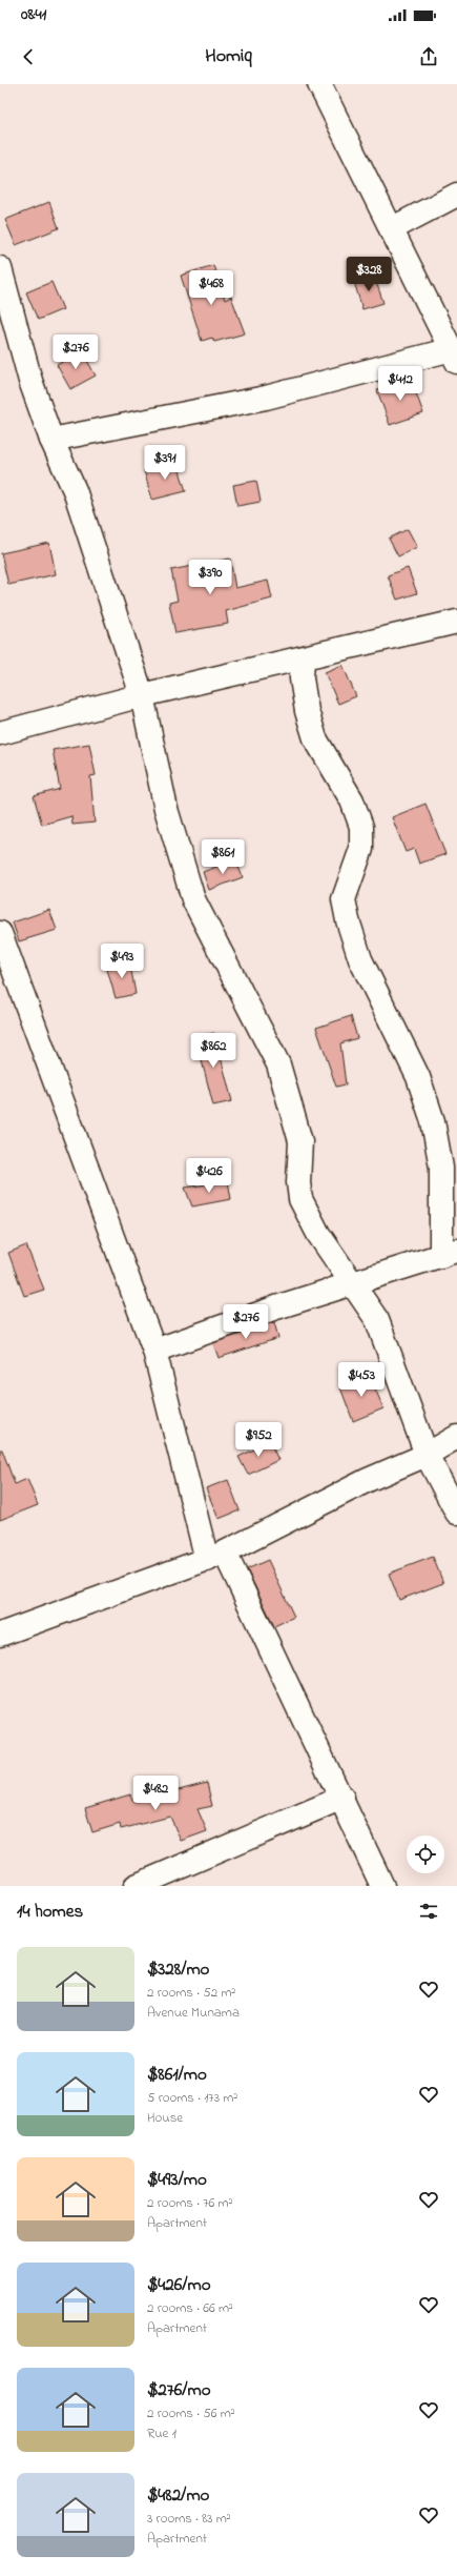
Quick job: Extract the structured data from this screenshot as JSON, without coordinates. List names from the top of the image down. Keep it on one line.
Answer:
{"page":{"status":"08:41","header":"Homiq","price":["$328","$468","$276","$412","$391","$390","$861","$493","$862","$426","$276","$453","$952","$482"],"heading":"14 homes","list":[{"name":"$328/mo","note":"2 rooms · 52 m² · Avenue Munama"},{"name":"$861/mo","note":"5 rooms · 173 m² · House"},{"name":"$493/mo","note":"2 rooms · 76 m² · Apartment"},{"name":"$426/mo","note":"2 rooms · 66 m² · Apartment"},{"name":"$276/mo","note":"2 rooms · 56 m² · Rue 1"},{"name":"$482/mo","note":"3 rooms · 83 m² · Apartment"}]}}
